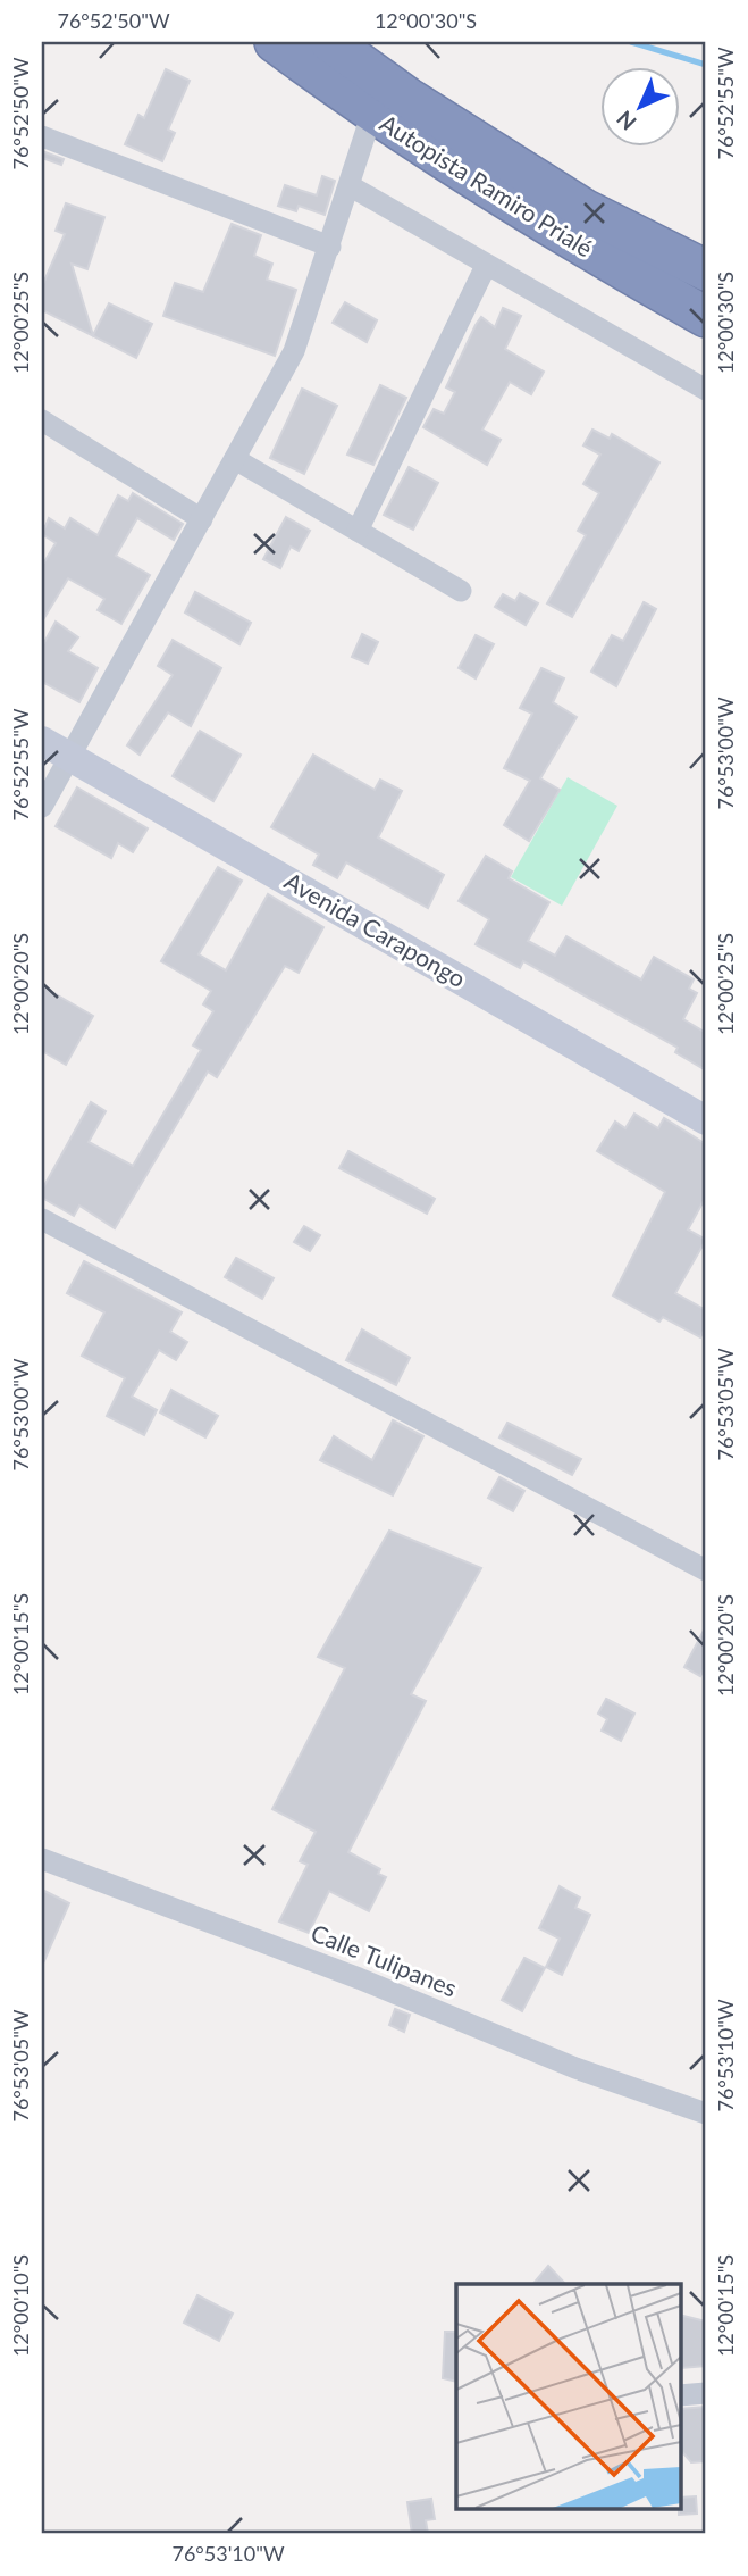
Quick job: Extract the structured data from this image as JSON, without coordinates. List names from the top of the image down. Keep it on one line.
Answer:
{"streets":{"highway":["Autopista Ramiro Prialé"],"street":["Avenida Carapongo","Calle Tulipanes"]},"north":"bottom left","coordinates":["76°52'50\"W","12°00'30\"S","76°52'55\"W","12°00'25\"S","76°53'00\"W","12°00'20\"S","76°53'05\"W","12°00'15\"S","76°53'10\"W","12°00'10\"S"]}
